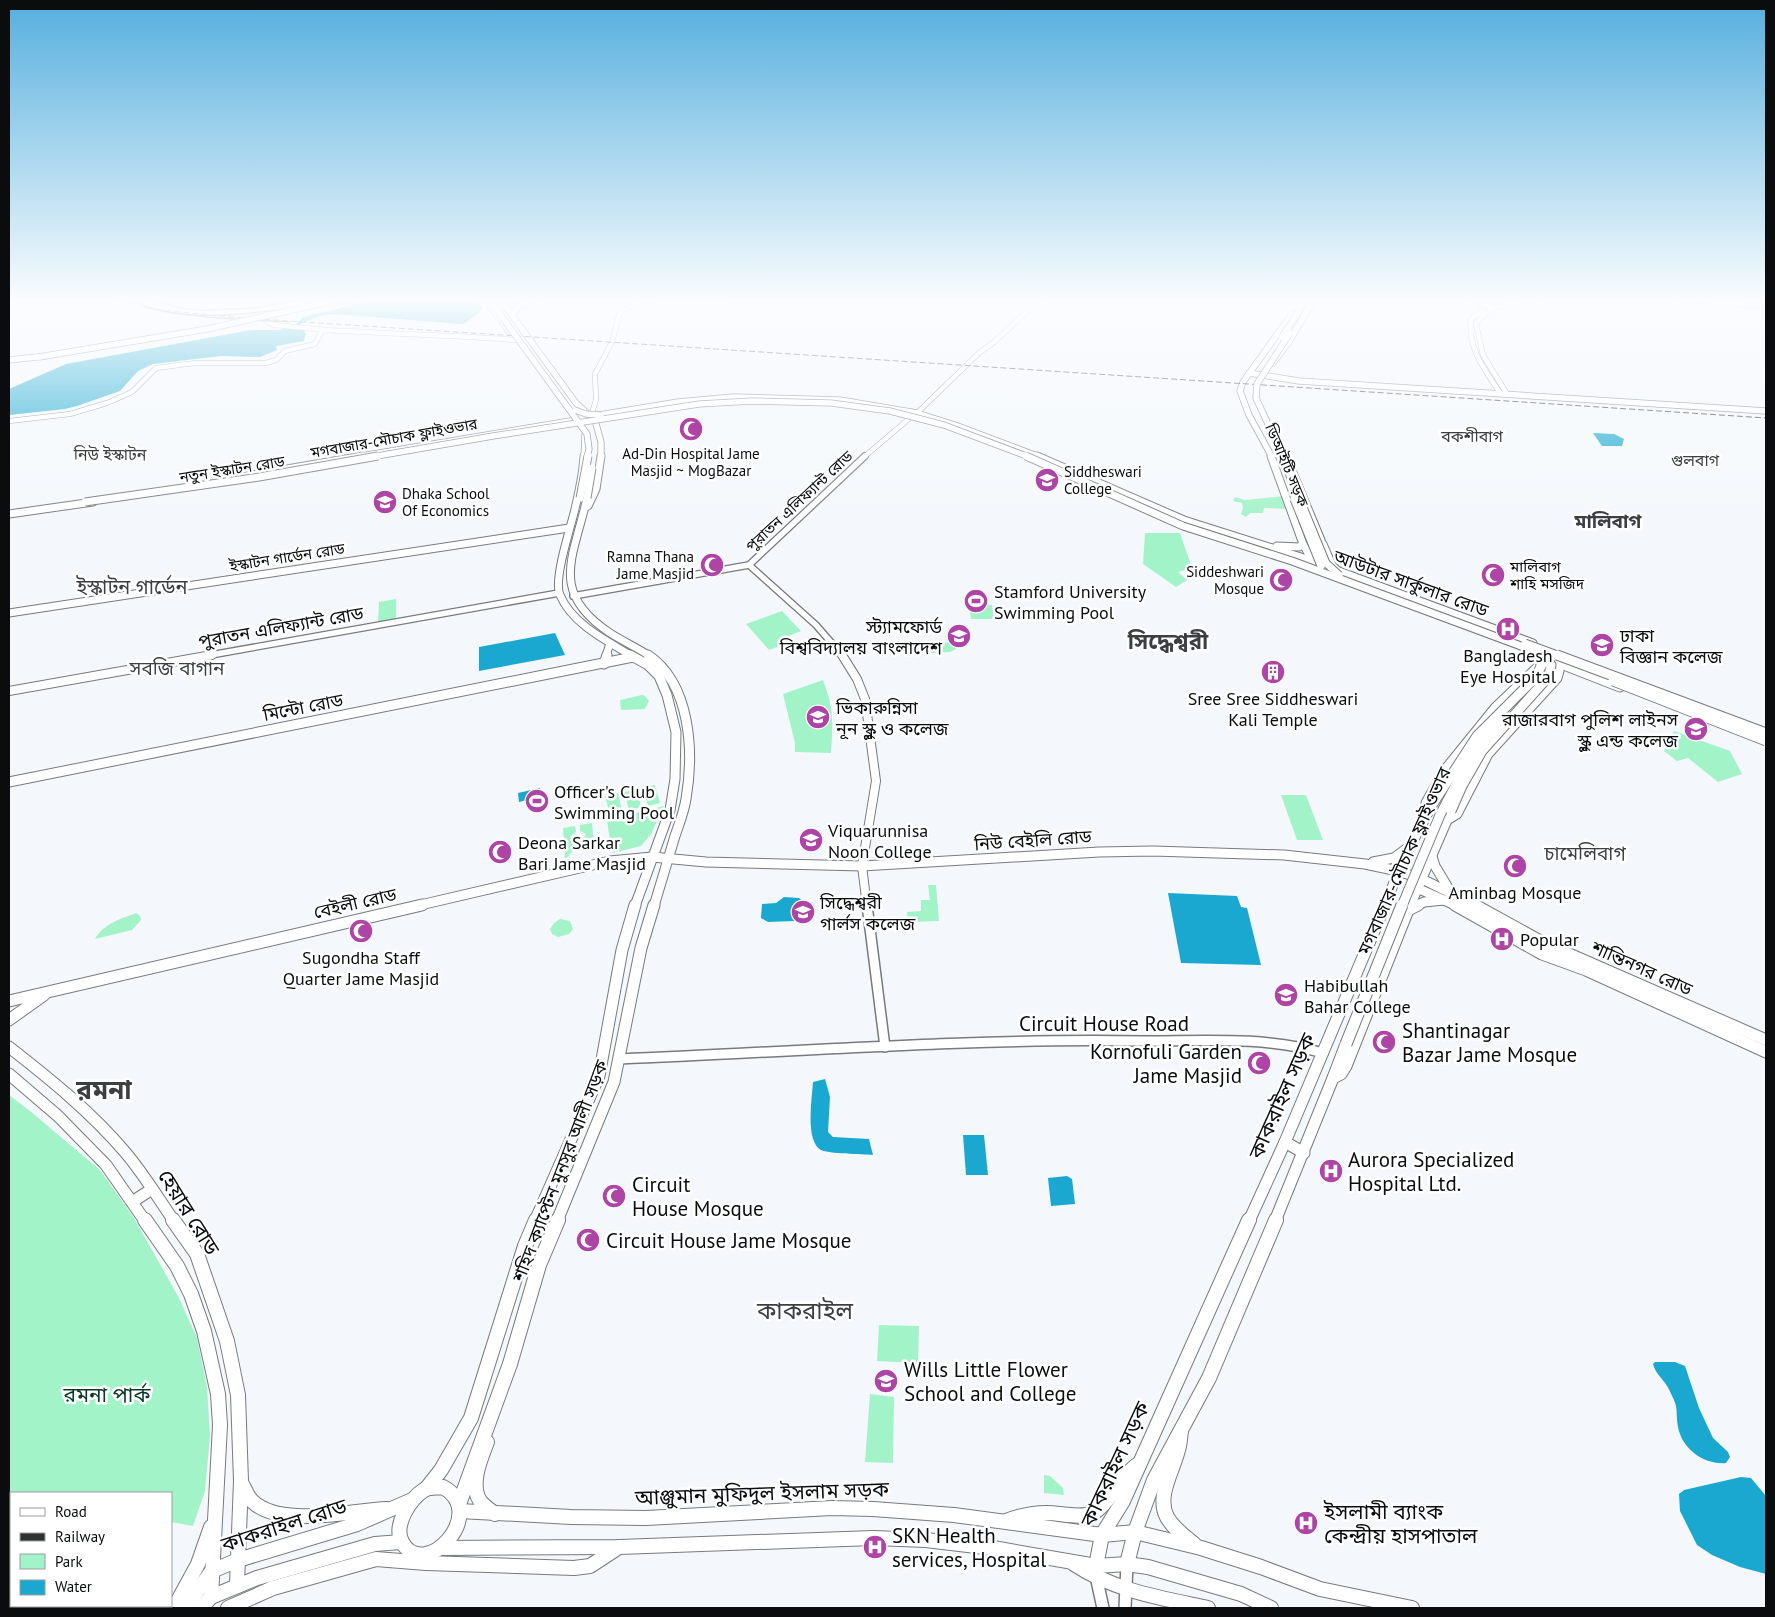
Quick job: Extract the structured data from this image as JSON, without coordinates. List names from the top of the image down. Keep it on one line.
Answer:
{"streets":{"main road":["মগবাজার-মৌচাক ফ্লাইওভার","ডিআইটি সড়ক","নতুন ইস্কাটন রোড","ইস্কাটন গার্ডেন রোড","আউটার সার্কুলার রোড","মিন্টো রোড","নিউ বেইলি রোড","বেইলী রোড","শান্তিনগর রোড","কাকরাইল সড়ক","শহিদ ক্যাপ্টেন মুনসুর আলী সড়ক","হেয়ার রোড","আঞ্জুমান মুফিদুল ইসলাম সড়ক","কাকরাইল রোড"],"street":["পুরাতন এলিফ্যান্ট রোড","Circuit House Road"]},"crossings":[["মগবাজার-মৌচাক ফ্লাইওভার","নতুন ইস্কাটন রোড"],["মগবাজার-মৌচাক ফ্লাইওভার","আউটার সার্কুলার রোড"],["মগবাজার-মৌচাক ফ্লাইওভার","কাকরাইল সড়ক"],["ডিআইটি সড়ক","আউটার সার্কুলার রোড"],["পুরাতন এলিফ্যান্ট রোড","আউটার সার্কুলার রোড"],["পুরাতন এলিফ্যান্ট রোড","শহিদ ক্যাপ্টেন মুনসুর আলী সড়ক"],["আউটার সার্কুলার রোড","কাকরাইল সড়ক"],["মিন্টো রোড","শহিদ ক্যাপ্টেন মুনসুর আলী সড়ক"],["নিউ বেইলি রোড","বেইলী রোড"],["নিউ বেইলি রোড","শান্তিনগর রোড"],["নিউ বেইলি রোড","কাকরাইল সড়ক"],["নিউ বেইলি রোড","শহিদ ক্যাপ্টেন মুনসুর আলী সড়ক"],["বেইলী রোড","শহিদ ক্যাপ্টেন মুনসুর আলী সড়ক"],["Circuit House Road","কাকরাইল সড়ক"],["Circuit House Road","শহিদ ক্যাপ্টেন মুনসুর আলী সড়ক"],["কাকরাইল সড়ক","আঞ্জুমান মুফিদুল ইসলাম সড়ক"],["শহিদ ক্যাপ্টেন মুনসুর আলী সড়ক","আঞ্জুমান মুফিদুল ইসলাম সড়ক"],["শহিদ ক্যাপ্টেন মুনসুর আলী সড়ক","কাকরাইল রোড"]],"districts":["বকশীবাগ","নিউ ইস্কাটন","গুলবাগ","মালিবাগ","ইস্কাটন গার্ডেন","সিদ্ধেশ্বরী","সবজি বাগান","চামেলিবাগ","রমনা","কাকরাইল"],"parks":["রমনা পার্ক"],"places":{"mosque":["Ad-Din Hospital Jame Masjid ~ MogBazar","Ramna Thana Jame Masjid","মালিবাগ শাহি মসজিদ","Siddeshwari Mosque","Deona Sarkar Bari Jame Masjid","Aminbag Mosque","Sugondha Staff Quarter Jame Masjid","Shantinagar Bazar Jame Mosque","Kornofuli Garden Jame Masjid","Circuit House Mosque","Circuit House Jame Mosque"],"school or university":["Siddheswari College","Dhaka School Of Economics","স্ট্যামফোর্ড বিশ্ববিদ্যালয় বাংলাদেশ","ঢাকা বিজ্ঞান কলেজ","ভিকারুন্নিসা নূন স্কুল ও কলেজ","রাজারবাগ পুলিশ লাইনস স্কুল এন্ড কলেজ","Viquarunnisa Noon College","সিদ্ধেশ্বরী গার্লস কলেজ","Habibullah Bahar College","Wills Little Flower School and College"],"sports":["Stamford University Swimming Pool","Officer's Club Swimming Pool"],"hospital":["Bangladesh Eye Hospital","Popular","Aurora Specialized Hospital Ltd.","ইসলামী ব্যাংক কেন্দ্রীয় হাসপাতাল","SKN Health services, Hospital"],"building":["Sree Sree Siddheswari Kali Temple"]},"legend":["Road","Railway","Park","Water"]}
